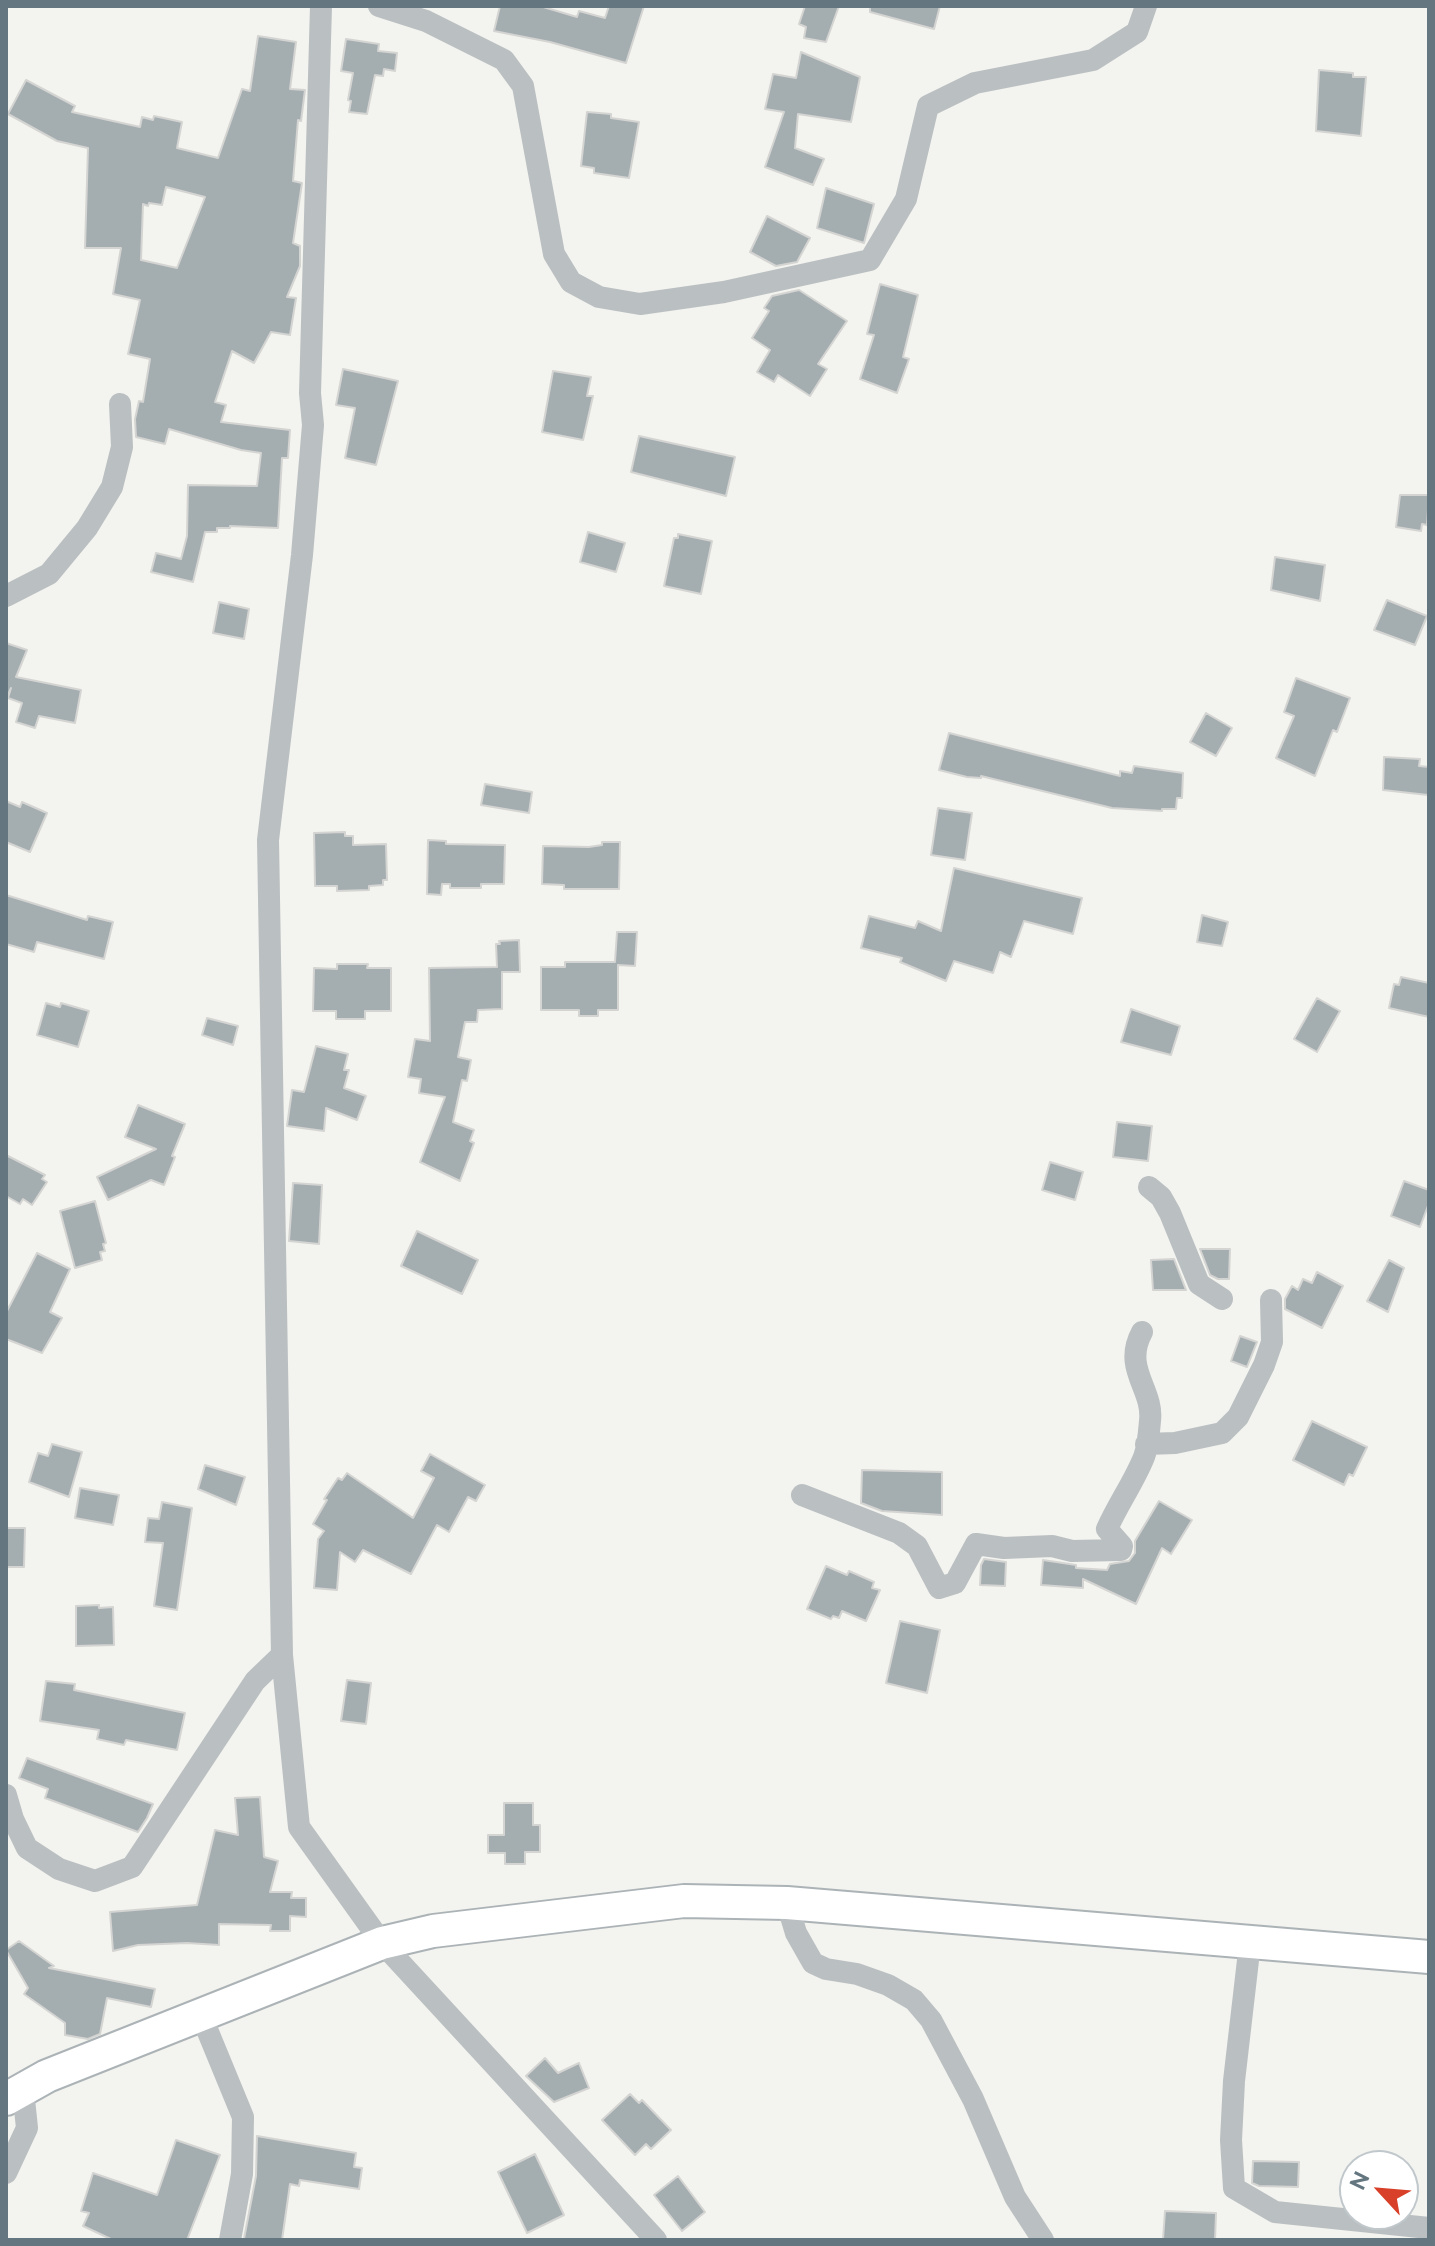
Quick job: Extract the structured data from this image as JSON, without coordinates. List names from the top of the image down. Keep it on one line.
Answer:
{"north":"top left"}
